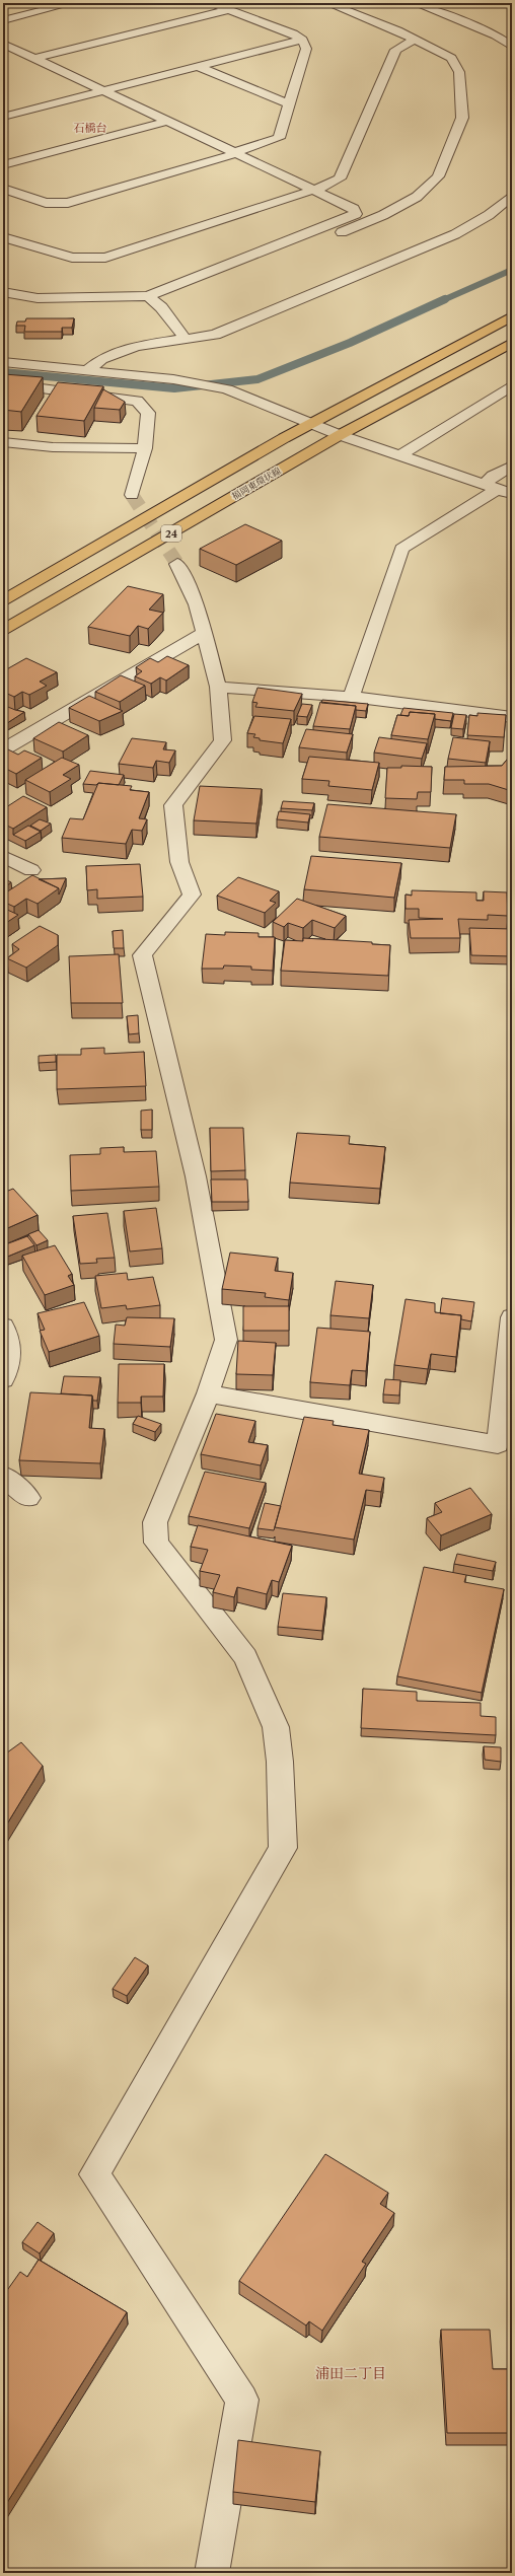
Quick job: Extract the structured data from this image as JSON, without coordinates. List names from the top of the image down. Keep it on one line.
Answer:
{"streets":{"main road":["福岡東環状線","24"]},"districts":["石橋台","浦田二丁目"]}
